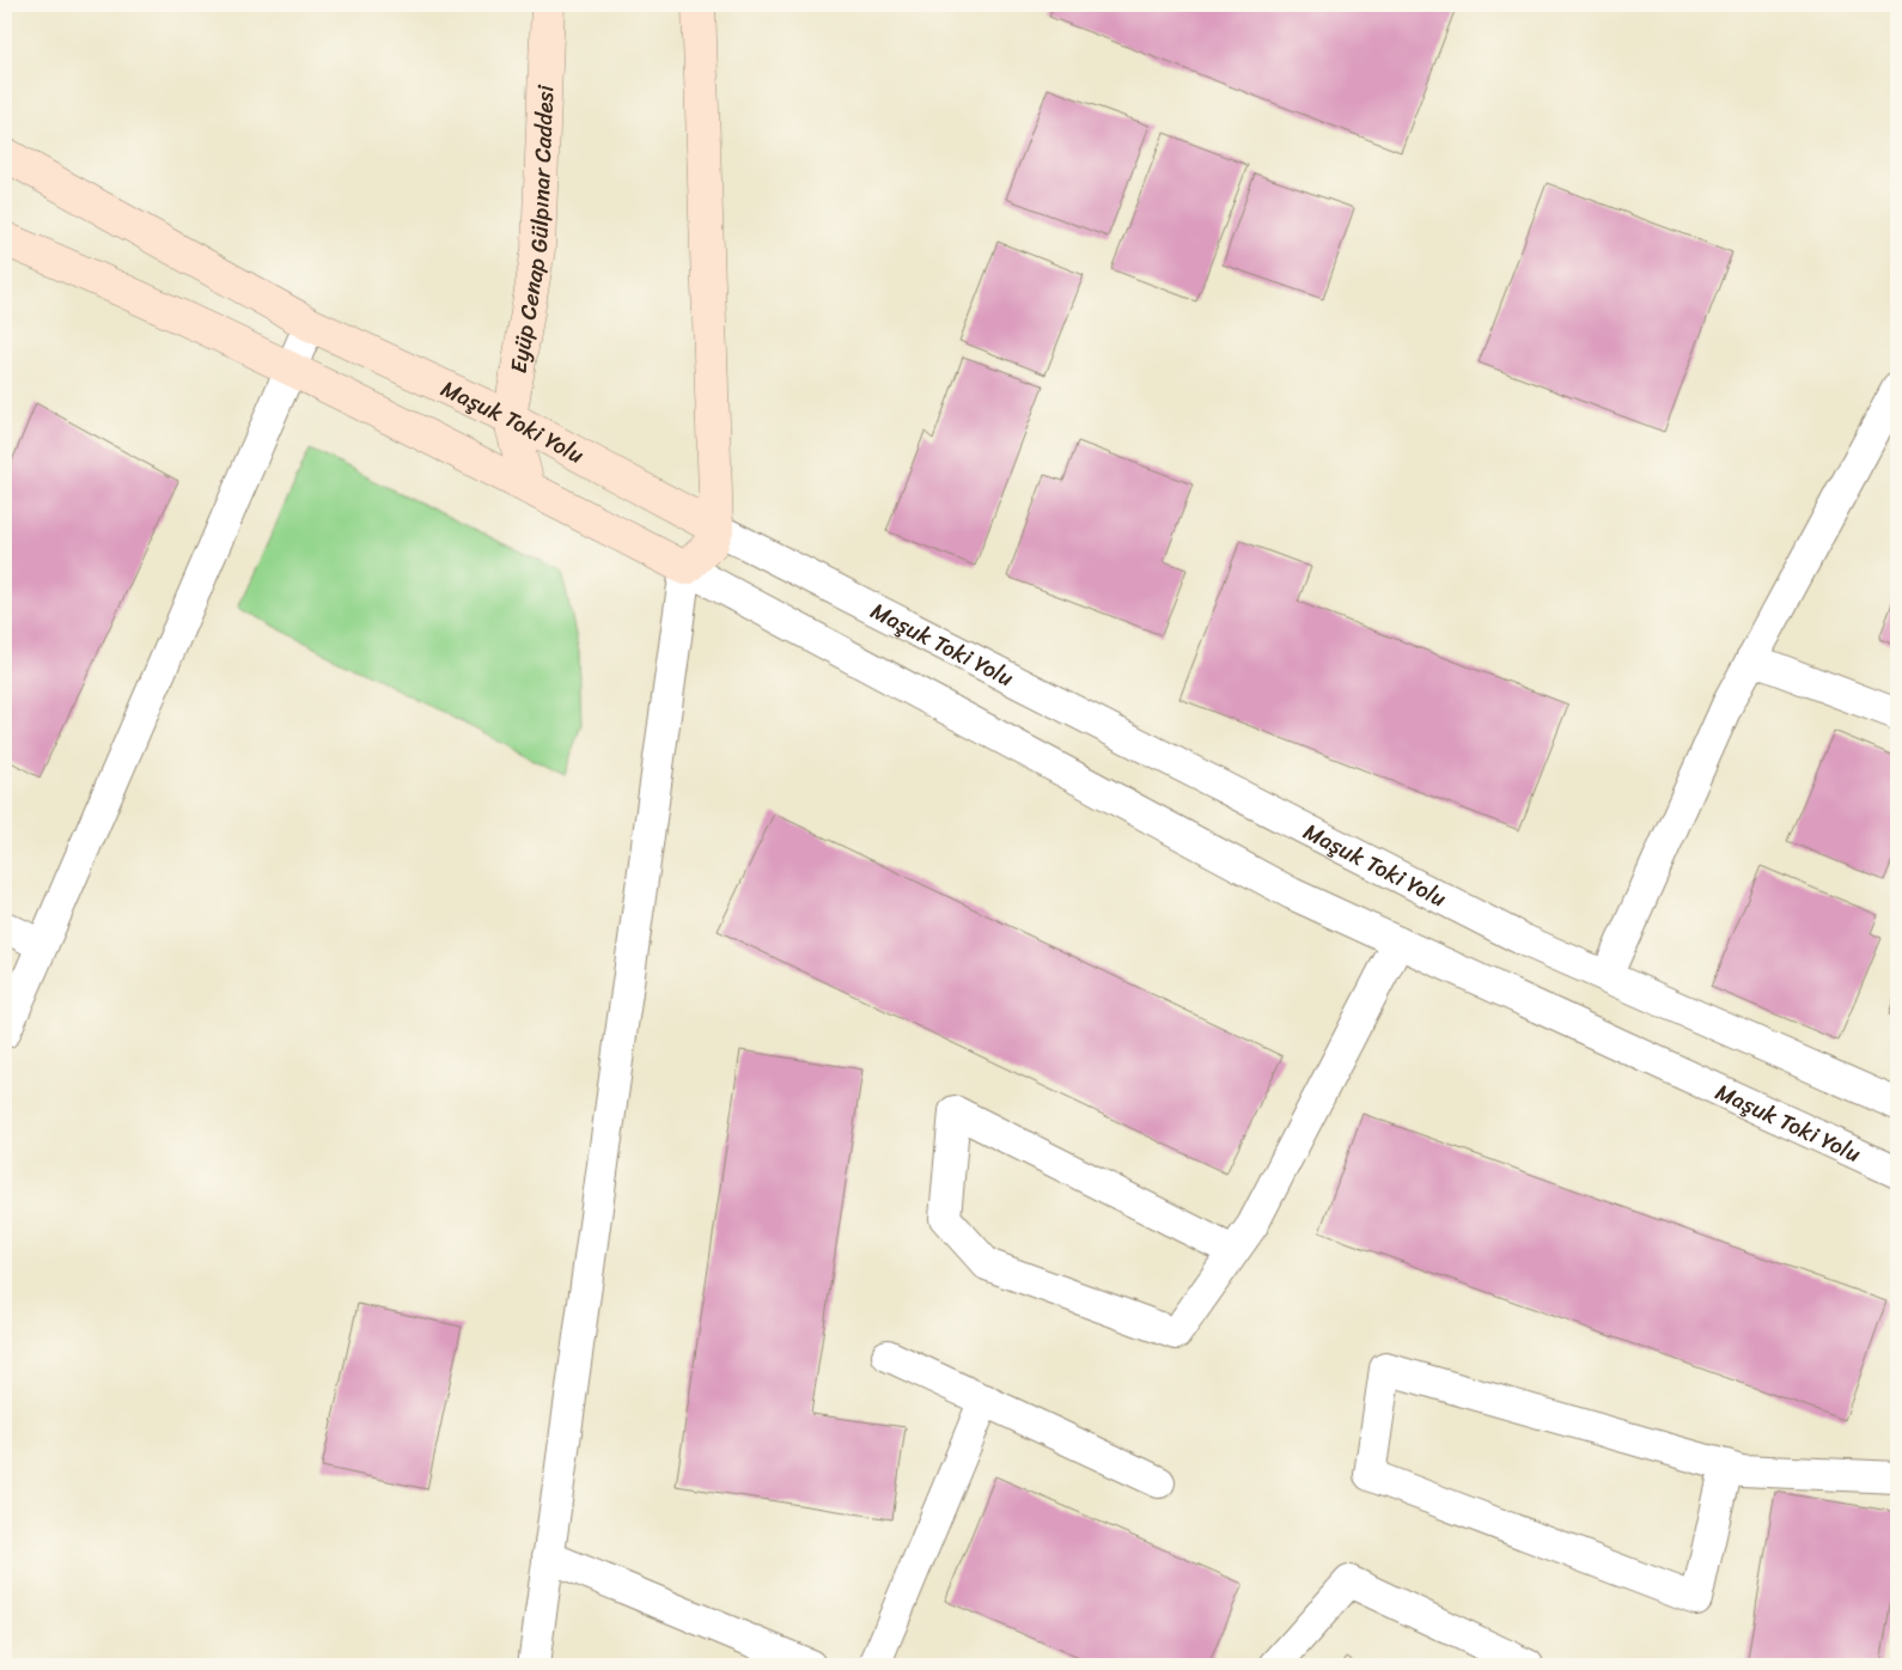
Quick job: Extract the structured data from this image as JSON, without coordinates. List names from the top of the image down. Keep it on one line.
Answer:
{"streets":{"main road":["Eyüp Cenap Gülpınar Caddesi","Maşuk Toki Yolu"]},"crossings":[["Eyüp Cenap Gülpınar Caddesi","Maşuk Toki Yolu"]]}
